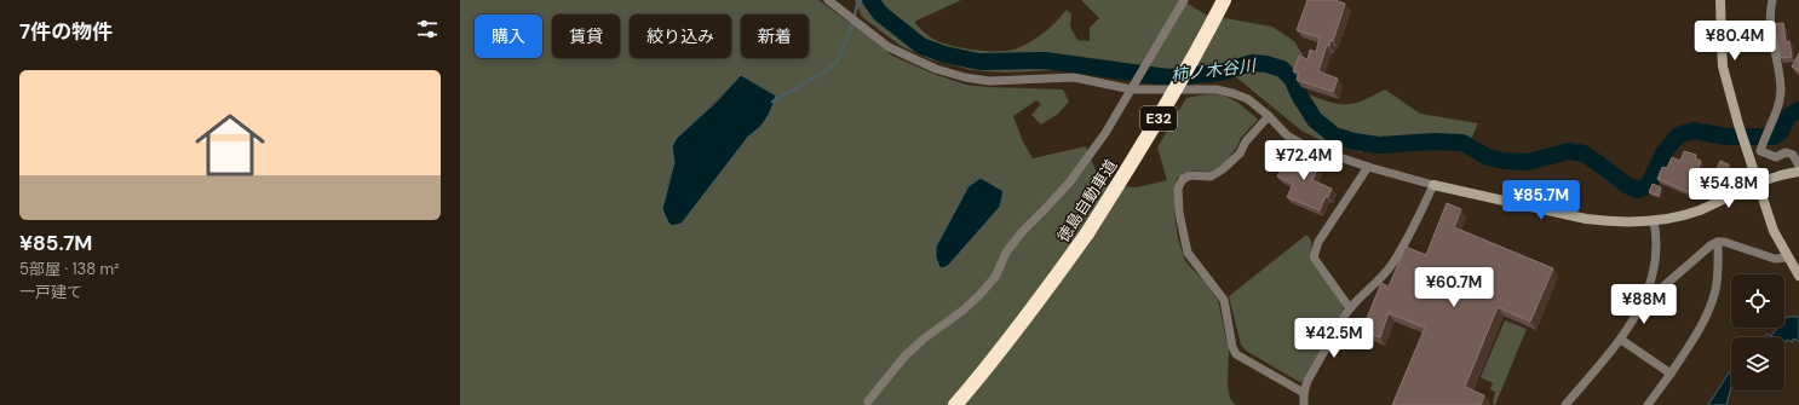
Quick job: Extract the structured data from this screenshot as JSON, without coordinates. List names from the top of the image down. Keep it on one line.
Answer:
{"streets":{"highway":["E32","徳島自動車道"]},"water":["柿ノ木谷川"],"page":{"heading":"7件の物件","chip":["購入","賃貸","絞り込み","新着"],"price":["¥80.4M","¥72.4M","¥54.8M","¥85.7M","¥60.7M","¥88M","¥42.5M"],"list":[{"name":"¥85.7M","note":"5部屋 · 138 m² · 一戸建て"}]}}
